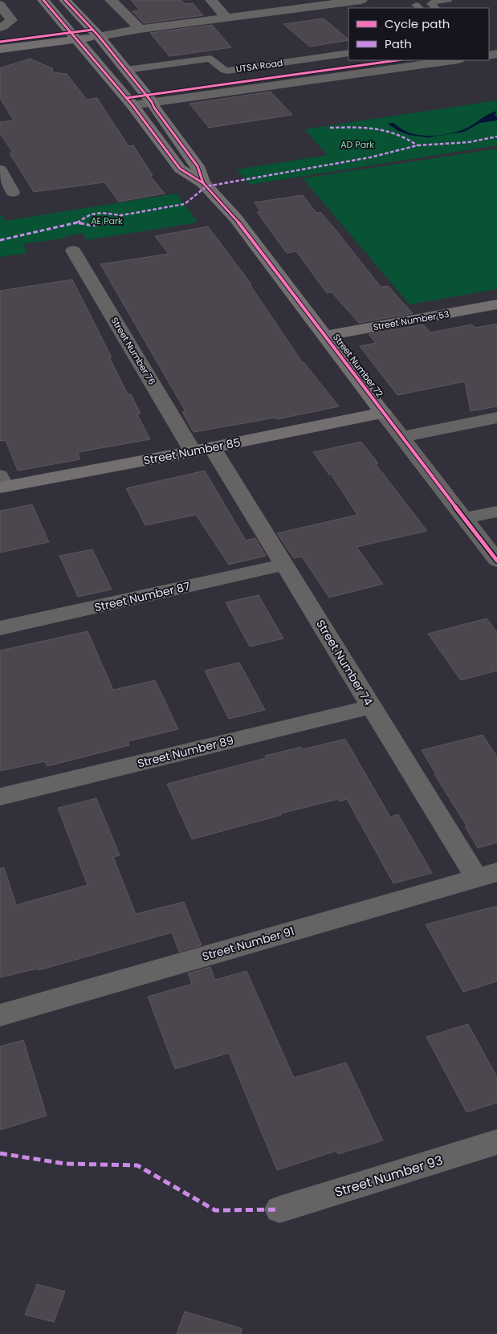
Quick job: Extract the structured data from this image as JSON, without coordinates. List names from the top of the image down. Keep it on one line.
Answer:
{"streets":{"street":["Street Number 53","Street Number 76","Street Number 72","Street Number 85","Street Number 87","Street Number 74","Street Number 89","Street Number 91","Street Number 93"],"lane":["UTSA Road"]},"crossings":[["Street Number 53","Street Number 72"],["Street Number 76","Street Number 85"],["Street Number 76","Street Number 74"],["Street Number 72","Street Number 85"],["Street Number 85","Street Number 74"],["Street Number 87","Street Number 74"],["Street Number 74","Street Number 89"],["Street Number 74","Street Number 91"]],"parks":["AD Park","AE Park"],"legend":["Cycle path","Path"]}
